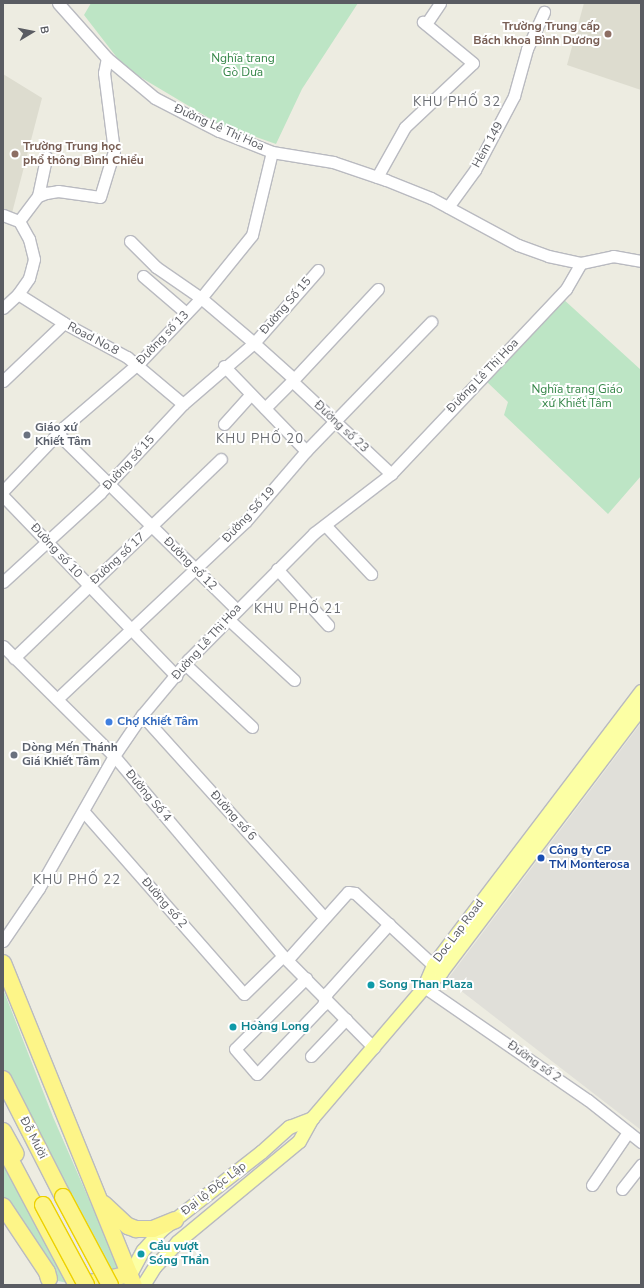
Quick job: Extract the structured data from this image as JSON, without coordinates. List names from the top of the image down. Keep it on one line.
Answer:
{"streets":{"highway":["Đỗ Mười"],"main road":["Doc Lap Road","Đại lộ Độc Lập"],"street":["Đường Lê Thị Hoa","Hẻm 149","Đường Số 15","Đường số 13","Road No.8","Đường số 23","Đường số 15","Đường Số 19","Đường số 10","Đường số 17","Đường số 12","Đường Số 4","Đường số 6","Đường số 2"]},"crossings":[["Đường Lê Thị Hoa","Hẻm 149"],["Đường Lê Thị Hoa","Đường số 13"],["Đường Lê Thị Hoa","Đường số 23"],["Đường Lê Thị Hoa","Đường số 10"],["Đường Lê Thị Hoa","Đường số 12"],["Đường Lê Thị Hoa","Đường Số 4"],["Đường Lê Thị Hoa","Đường số 6"],["Đường Lê Thị Hoa","Đường số 2"],["Đường Số 15","Đường số 23"],["Đường Số 15","Đường số 15"],["Đường số 13","Road No.8"],["Đường số 13","Đường số 23"],["Đường số 13","Đường số 12"],["Road No.8","Đường số 15"],["Đường số 23","Đường số 15"],["Đường số 23","Đường Số 19"],["Đường số 15","Đường số 10"],["Đường số 15","Đường số 12"],["Đường Số 19","Đường số 10"],["Đường Số 19","Đường số 12"],["Đường Số 19","Đường Số 4"],["Đường số 10","Đường số 17"],["Đường số 17","Đường số 12"],["Đường số 17","Đường Số 4"],["Đường Số 4","Đường số 2"],["Đường Số 4","Đại lộ Độc Lập"],["Đường số 2","Doc Lap Road"],["Đường số 2","Đại lộ Độc Lập"],["Doc Lap Road","Đại lộ Độc Lập"]],"districts":["KHU PHỐ 32","KHU PHỐ 20","KHU PHỐ 21","KHU PHỐ 22"],"parks":["Nghĩa trang Gò Dưa","Nghĩa trang Giáo xứ Khiết Tâm"],"places":["Trường Trung cấp Bách khoa Bình Dương","Trường Trung học phổ thông Bình Chiểu","Giáo xứ Khiết Tâm","Chợ Khiết Tâm","Dòng Mến Thánh Giá Khiết Tâm","Công ty CP TM Monterosa","Song Than Plaza","Hoàng Long","Cầu vượt Sóng Thần"],"north":"right"}
